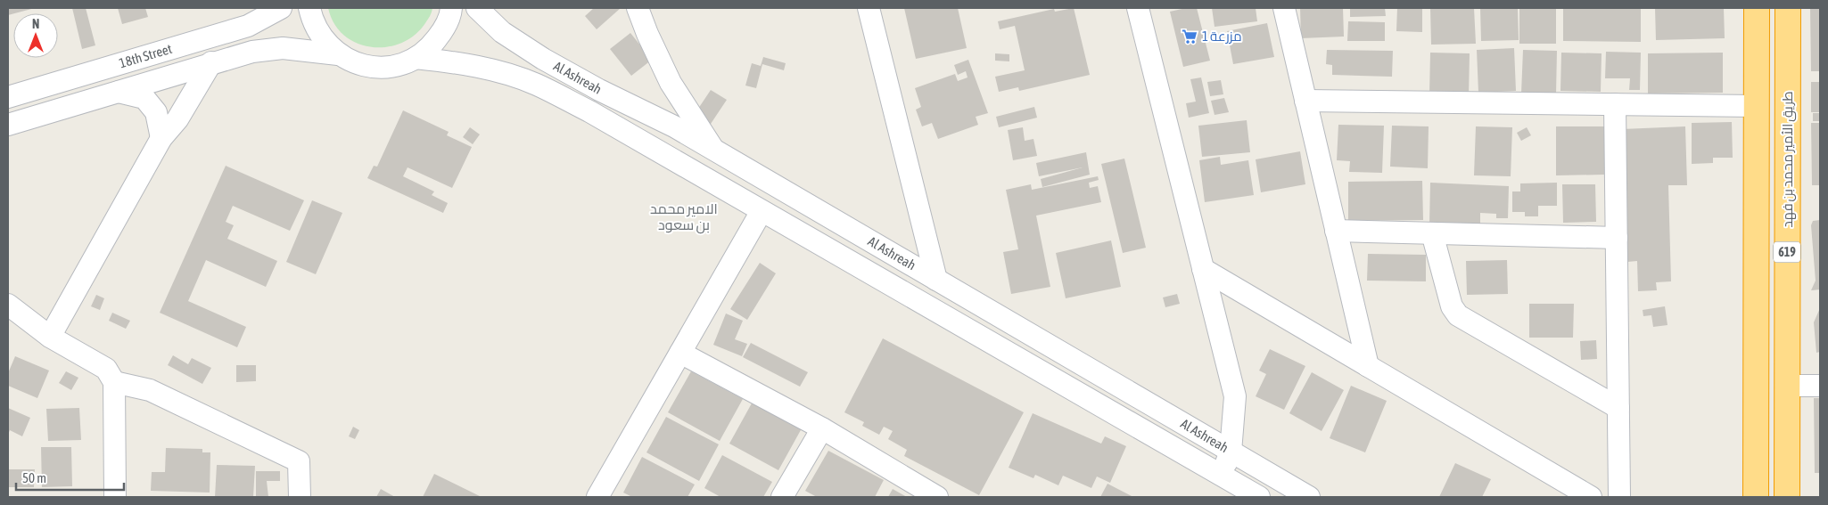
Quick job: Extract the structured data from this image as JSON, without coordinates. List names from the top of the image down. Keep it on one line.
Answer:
{"streets":{"highway":["طريق الأمير محمد بن فهد","619"],"street":["18th Street","Al Ashreah"]},"districts":["الامير محمد بن سعود"],"places":{"supermarket":["مزرعة 1"]},"scale_bar":"50 m","north":"top"}
